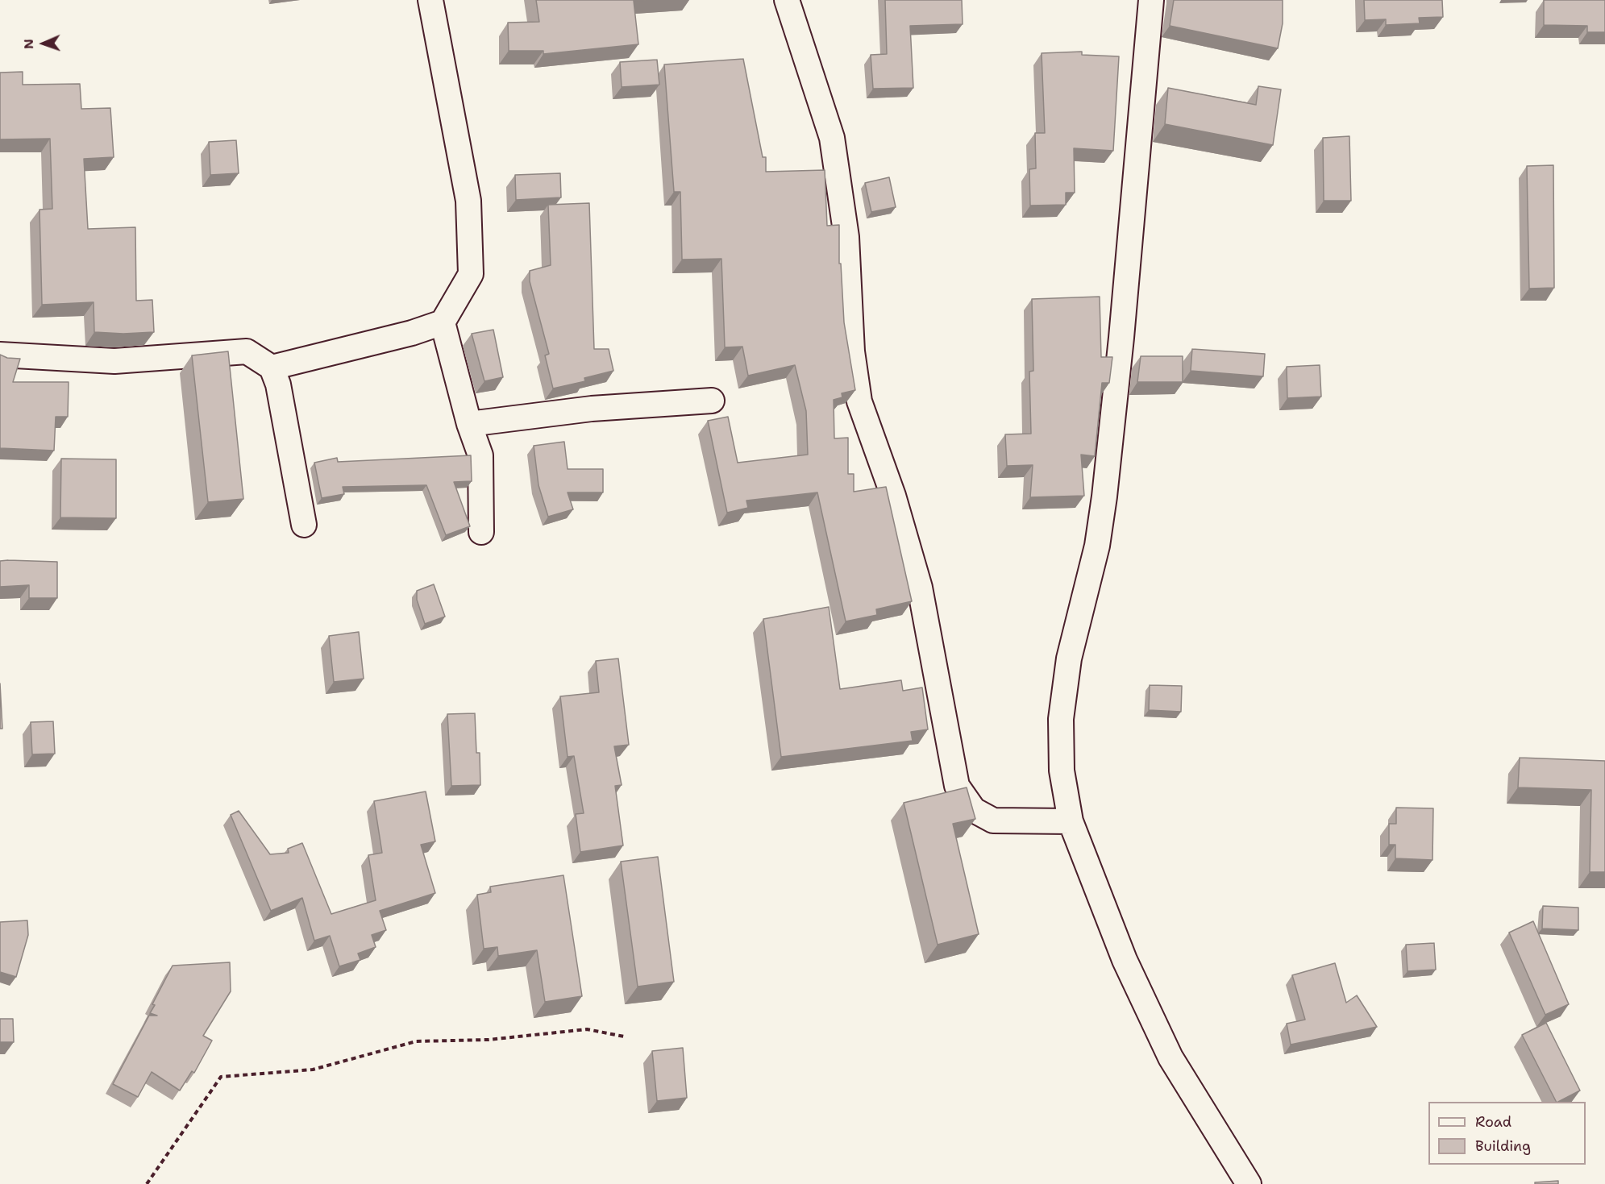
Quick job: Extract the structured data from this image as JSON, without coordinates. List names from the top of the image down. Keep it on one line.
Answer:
{"legend":["Road","Building"],"north":"left"}
